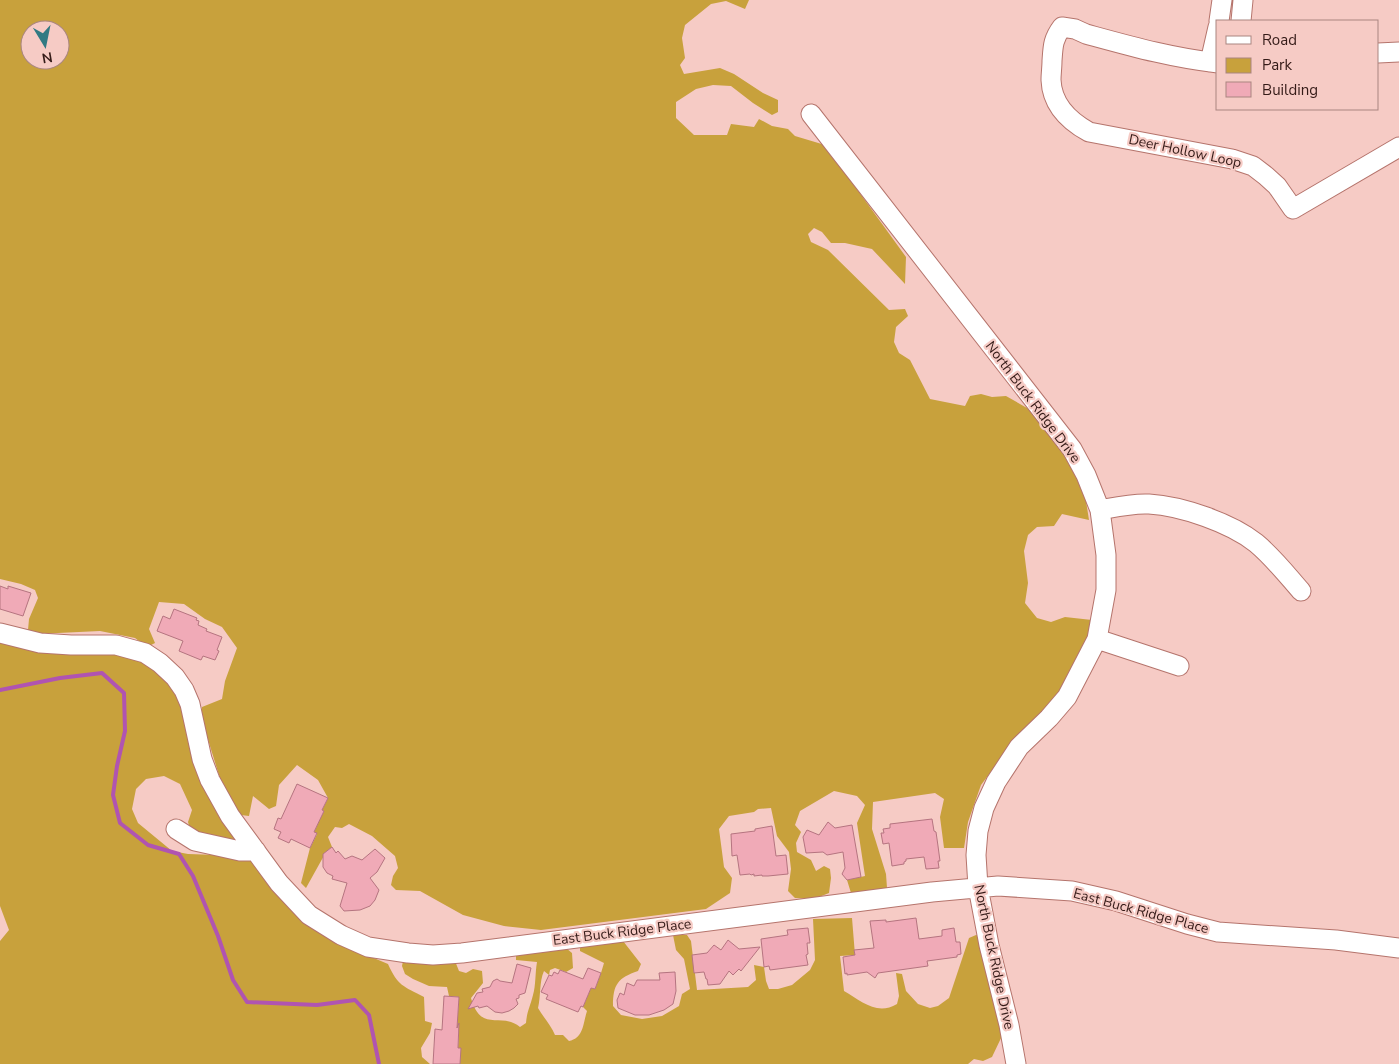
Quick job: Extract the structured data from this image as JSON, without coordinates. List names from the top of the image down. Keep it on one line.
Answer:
{"streets":{"street":["Deer Hollow Loop","North Buck Ridge Drive","East Buck Ridge Place"]},"crossings":[["North Buck Ridge Drive","East Buck Ridge Place"]],"legend":["Road","Park","Building"],"north":"bottom"}
